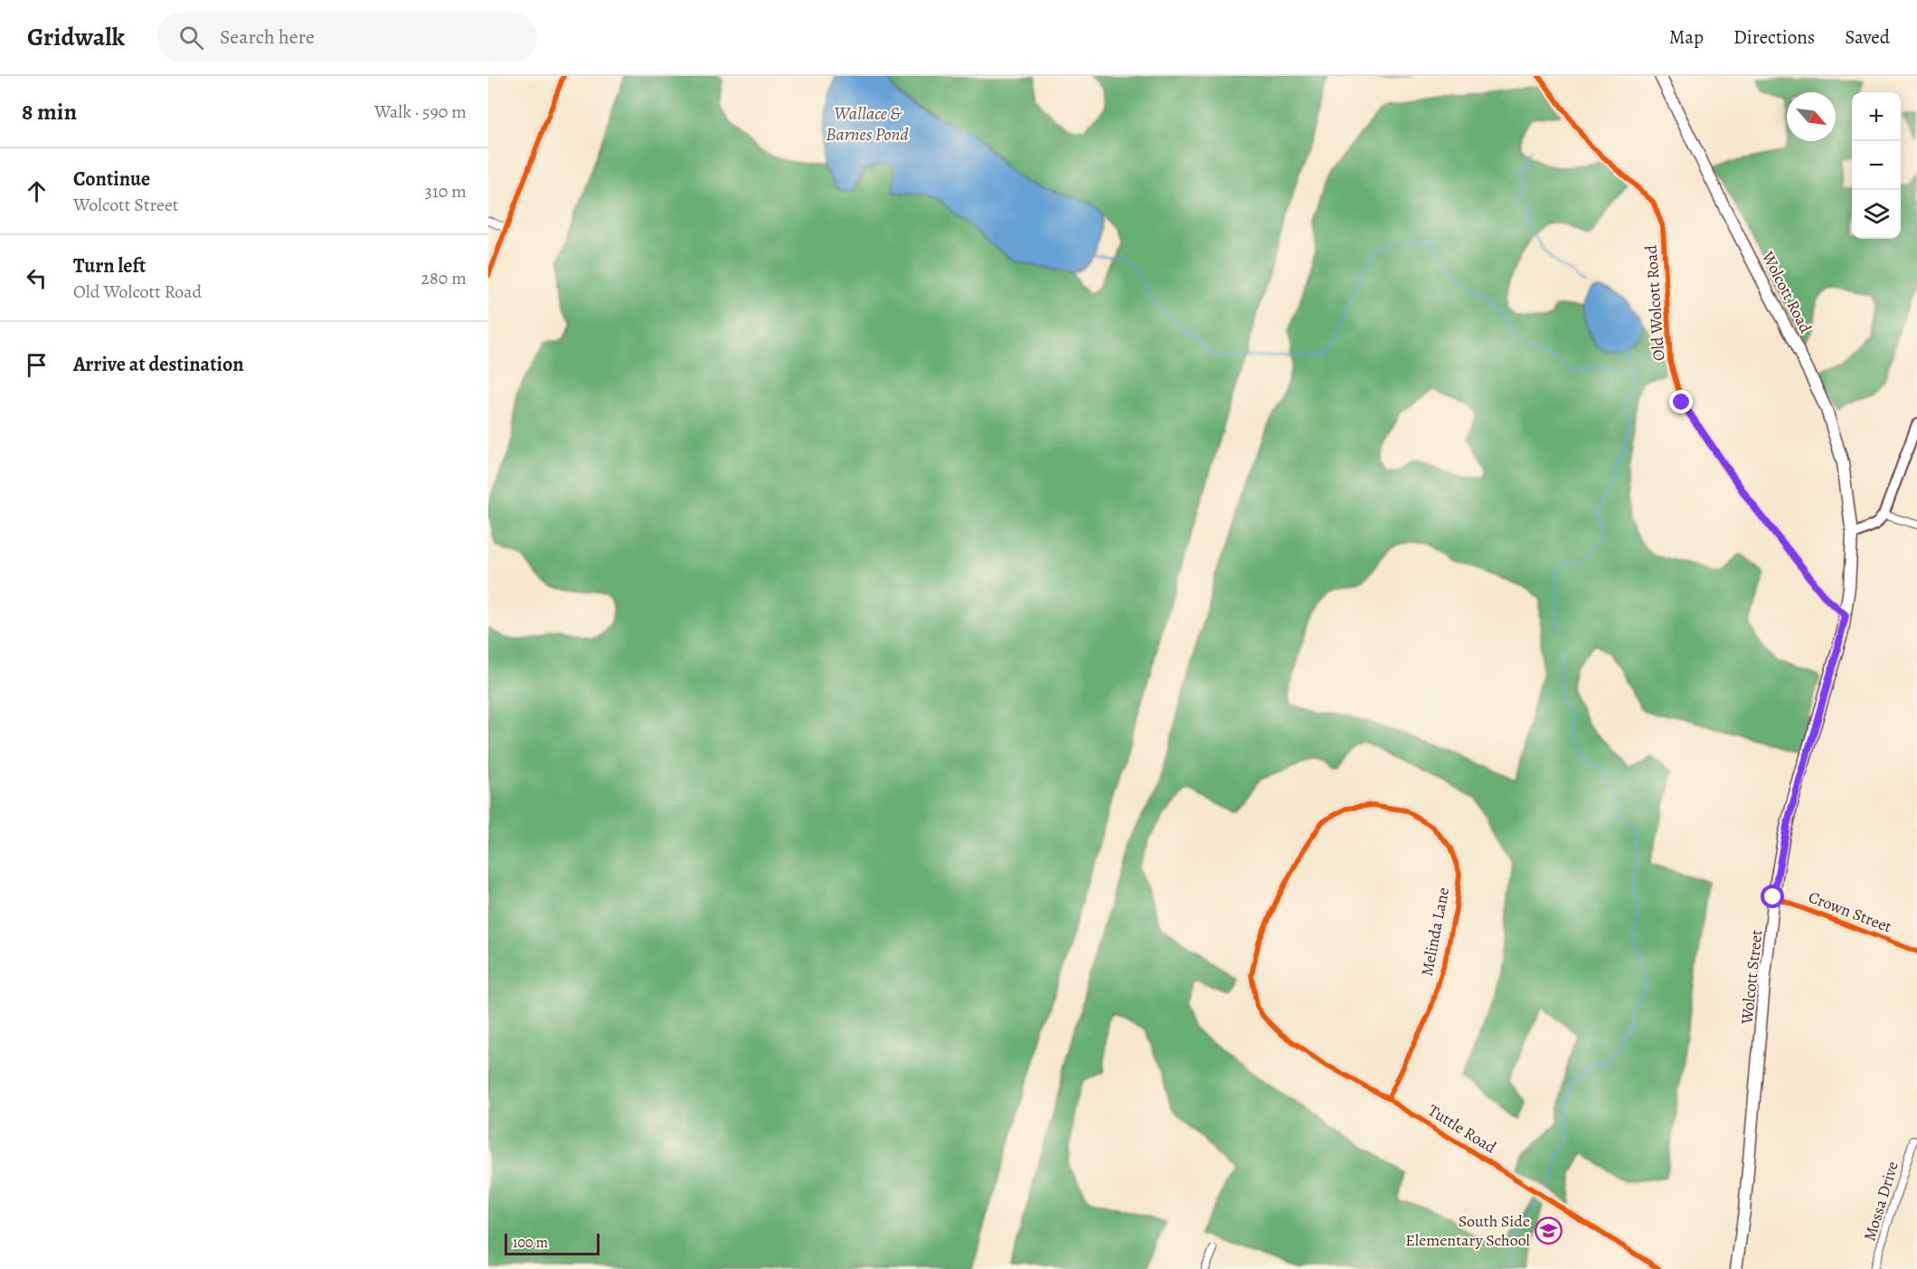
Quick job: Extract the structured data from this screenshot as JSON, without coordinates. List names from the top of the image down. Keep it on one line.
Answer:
{"streets":{"main road":["Wolcott Road","Wolcott Street"],"street":["Old Wolcott Road","Crown Street","Melinda Lane","Tuttle Road","Mossa Drive"]},"crossings":[["Wolcott Road","Wolcott Street"],["Old Wolcott Road","Wolcott Street"],["Crown Street","Wolcott Street"],["Melinda Lane","Tuttle Road"]],"water":["Wallace & Barnes Pond"],"places":{"school or university":["South Side Elementary School"]},"scale_bar":"100 m","north":"bottom right","page":{"header":"Gridwalk","search":"Search here","nav":["Map","Directions","Saved"],"heading":["8 min","Walk · 590 m"],"map_buttons":["+","−"],"list":[["Continue","Wolcott Street","310 m"],["Turn left","Old Wolcott Road","280 m"],"Arrive at destination"],"scale":"100 m"}}
